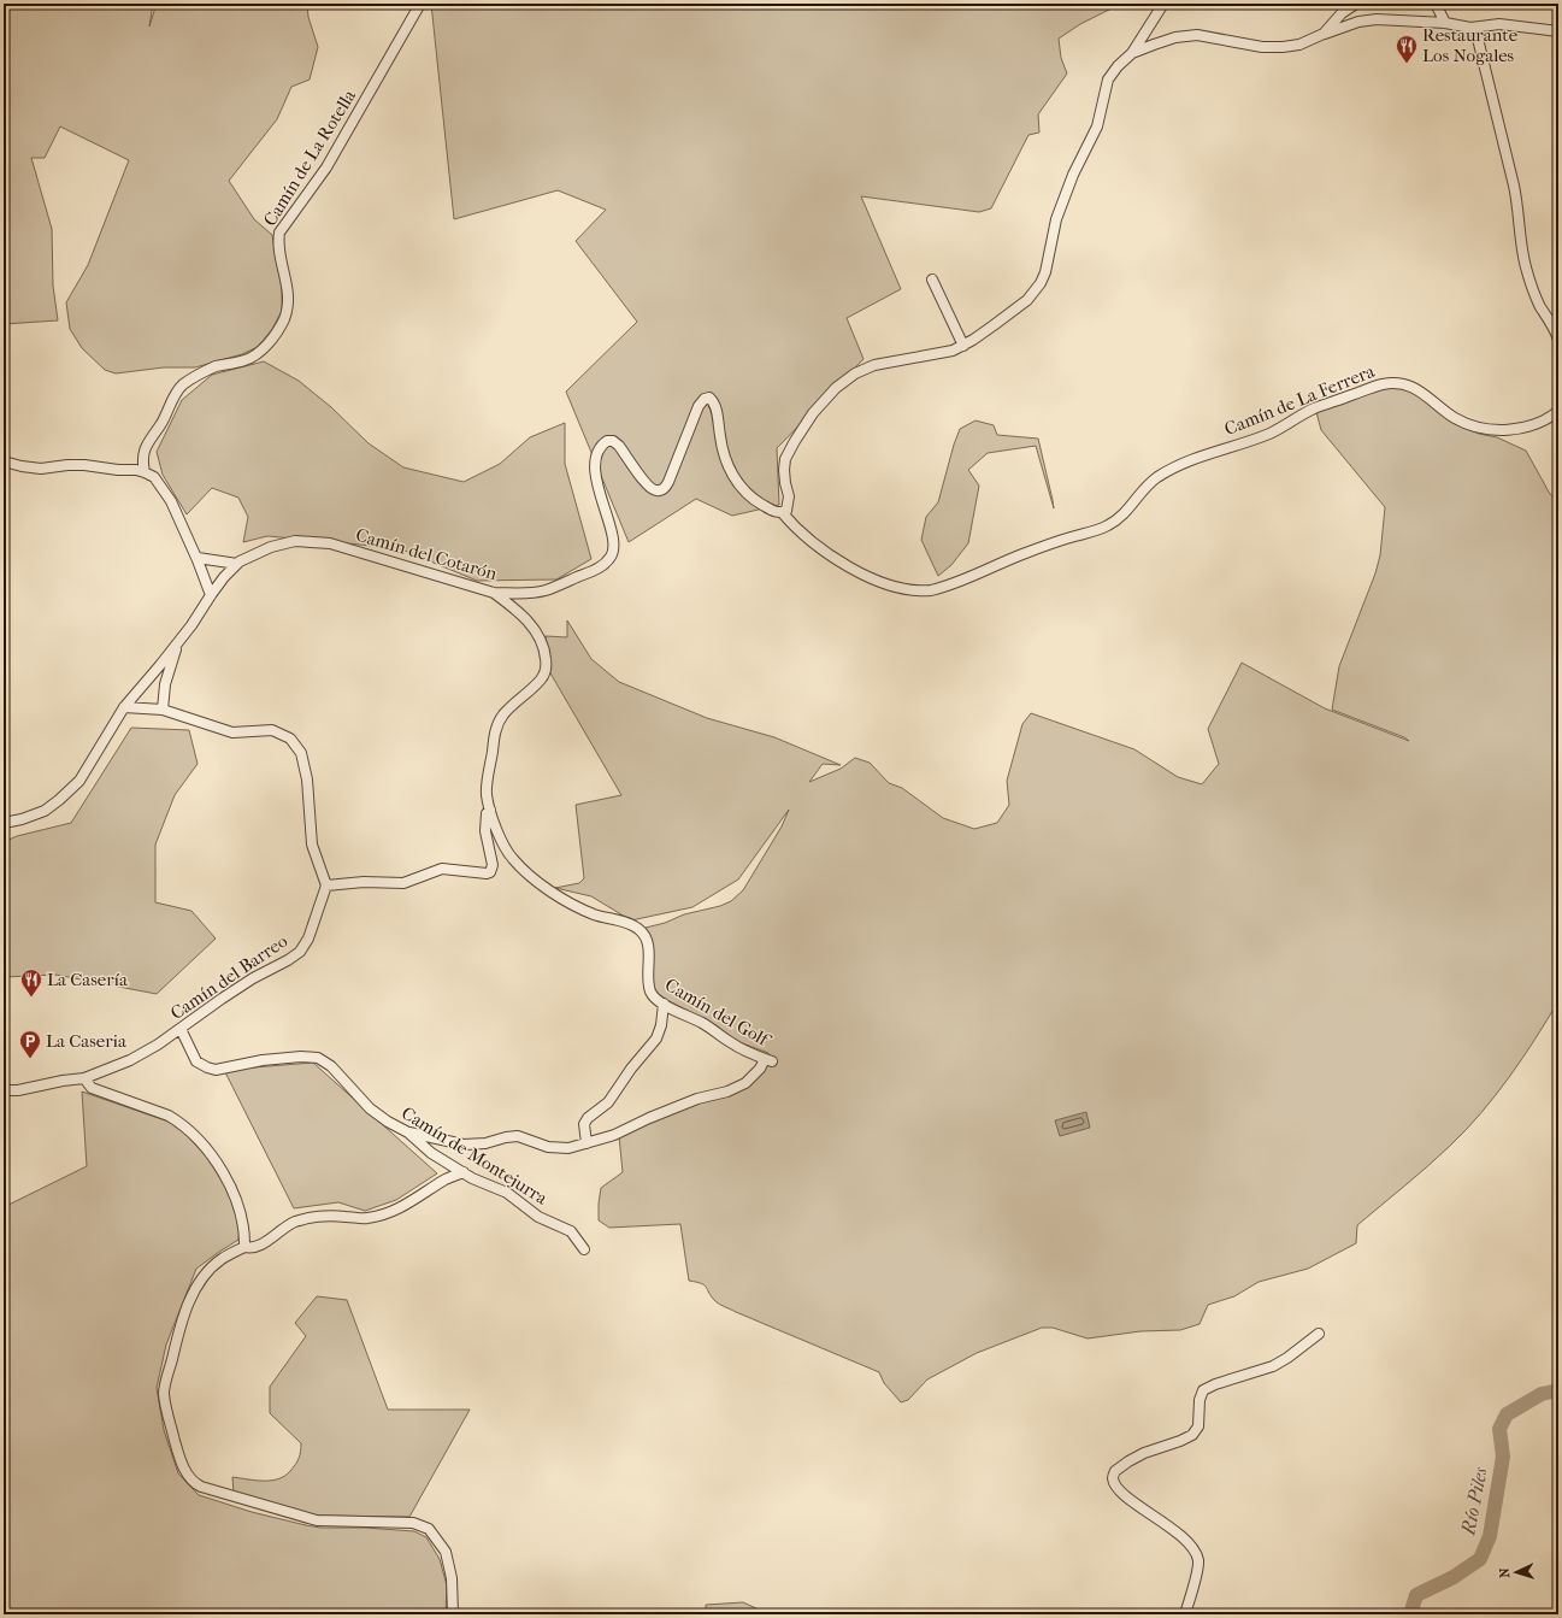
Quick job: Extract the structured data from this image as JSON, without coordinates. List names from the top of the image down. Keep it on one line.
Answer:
{"streets":{"street":["Camín de La Rotella","Camín de La Ferrera","Camín del Cotarón","Camín del Barreo","Camín del Golf","Camín de Montejurra"]},"crossings":[["Camín de La Ferrera","Camín del Cotarón"],["Camín del Cotarón","Camín del Golf"],["Camín del Barreo","Camín de Montejurra"]],"water":["Río Piles"],"places":{"restaurant":["Restaurante Los Nogales","La Casería"],"parking":["La Caseria"]},"north":"left"}
